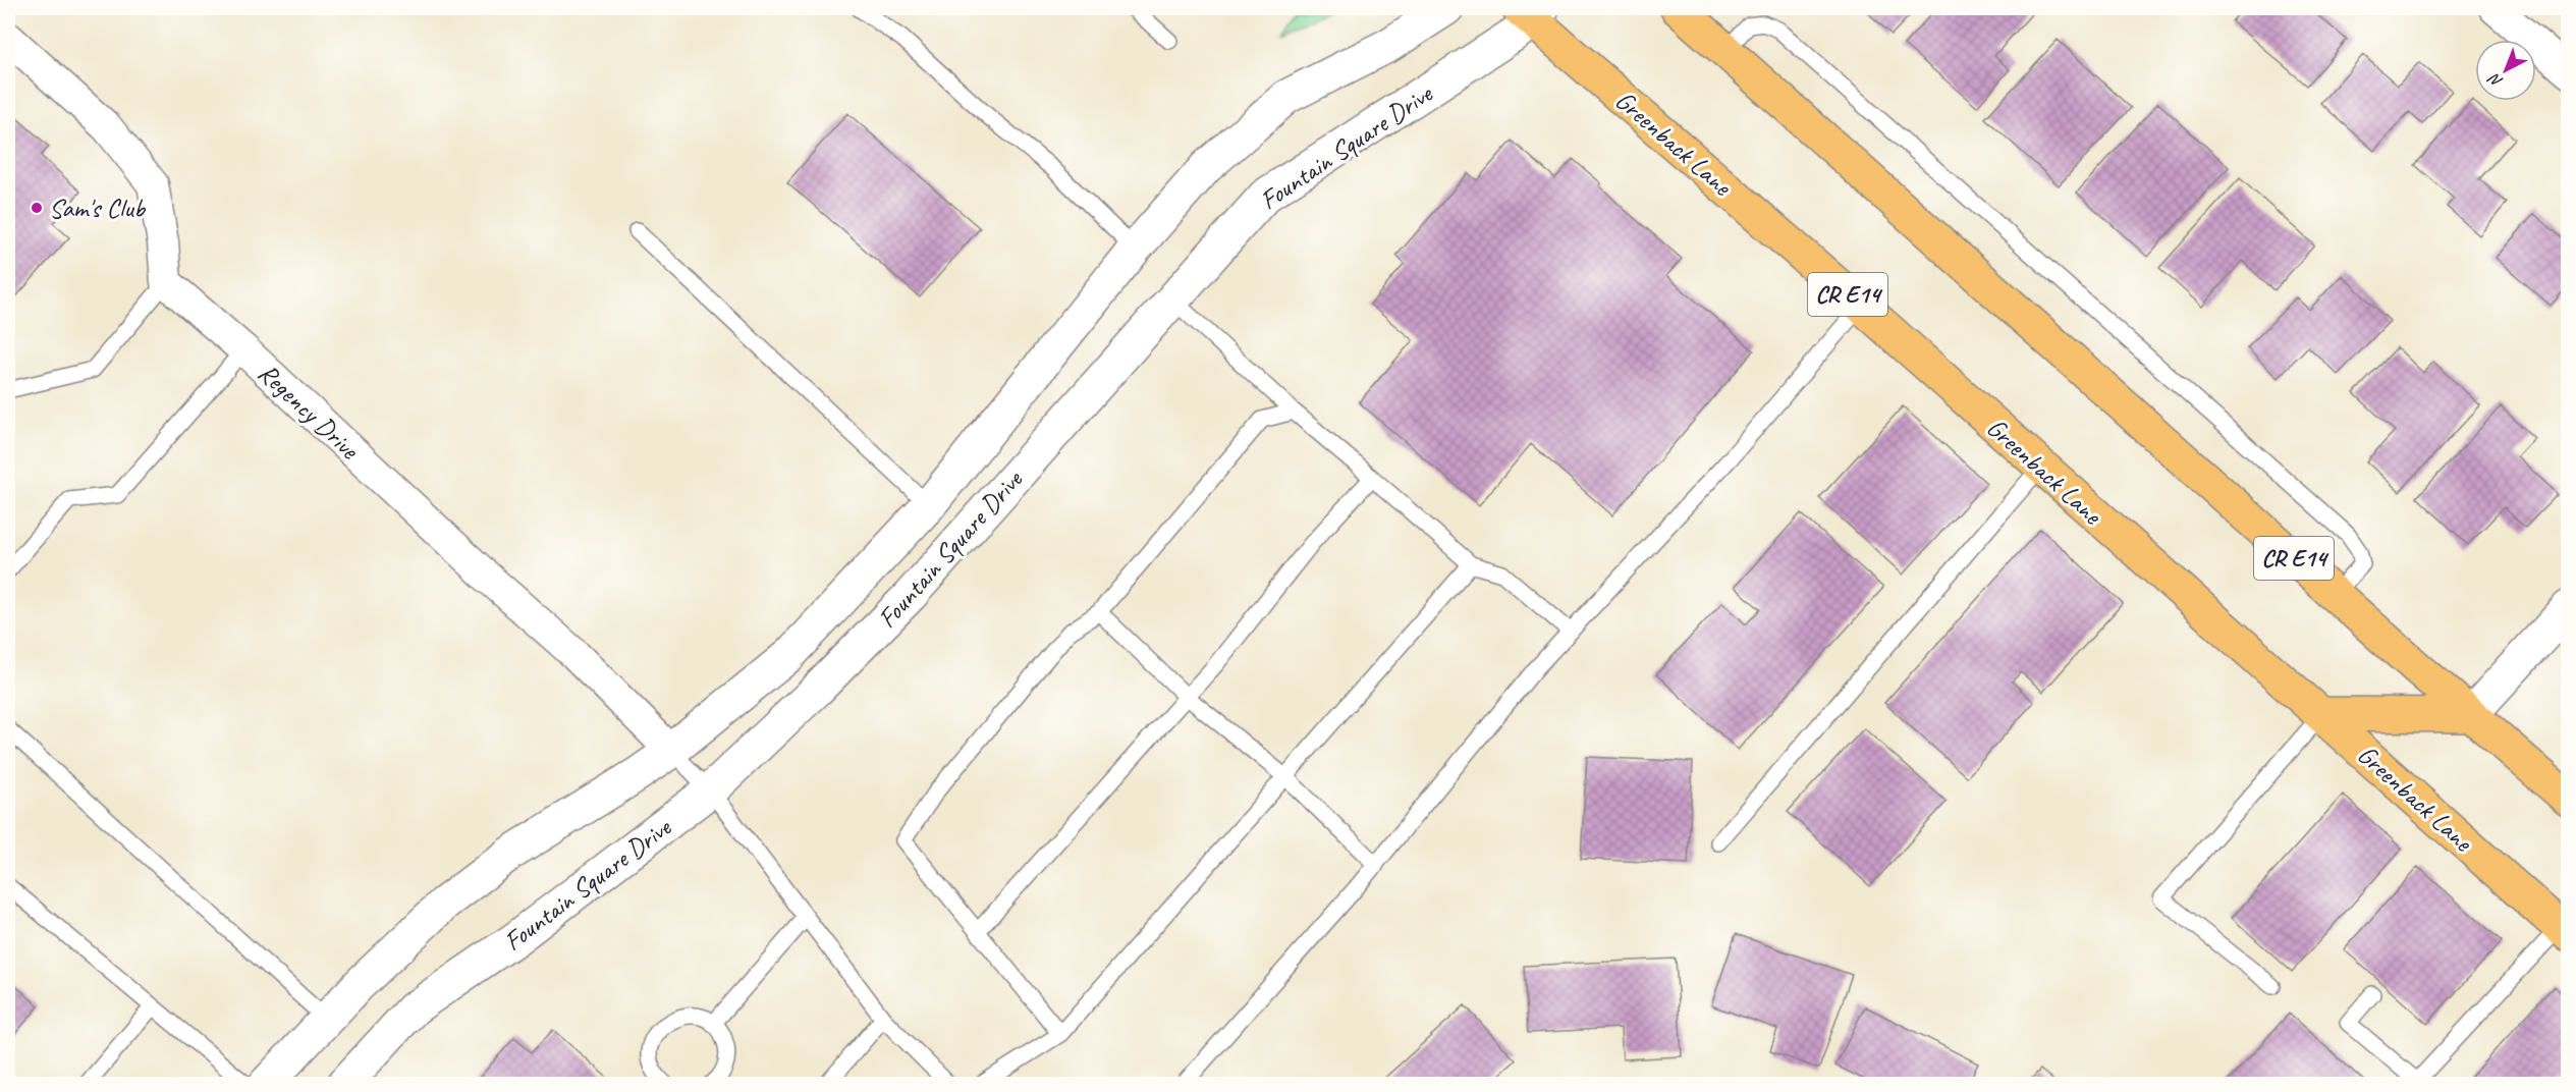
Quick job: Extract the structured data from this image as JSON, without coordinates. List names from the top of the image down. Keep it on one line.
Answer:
{"streets":{"main road":["Greenback Lane","CR E14"],"street":["Fountain Square Drive","Regency Drive"]},"crossings":[["Greenback Lane","Fountain Square Drive"],["Fountain Square Drive","Regency Drive"]],"places":["Sam's Club"],"north":"bottom left"}
